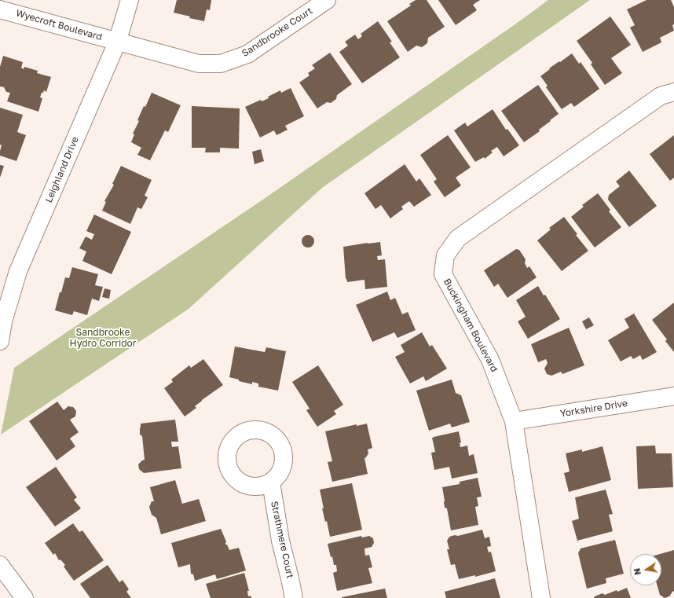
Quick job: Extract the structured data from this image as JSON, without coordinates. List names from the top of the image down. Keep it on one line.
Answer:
{"streets":{"street":["Wyecroft Boulevard","Sandbrooke Court","Leighland Drive","Buckingham Boulevard","Yorkshire Drive","Strathmere Court"]},"crossings":[["Wyecroft Boulevard","Sandbrooke Court"],["Wyecroft Boulevard","Leighland Drive"],["Sandbrooke Court","Leighland Drive"],["Buckingham Boulevard","Yorkshire Drive"]],"parks":["Sandbrooke Hydro Corridor"],"north":"left"}
